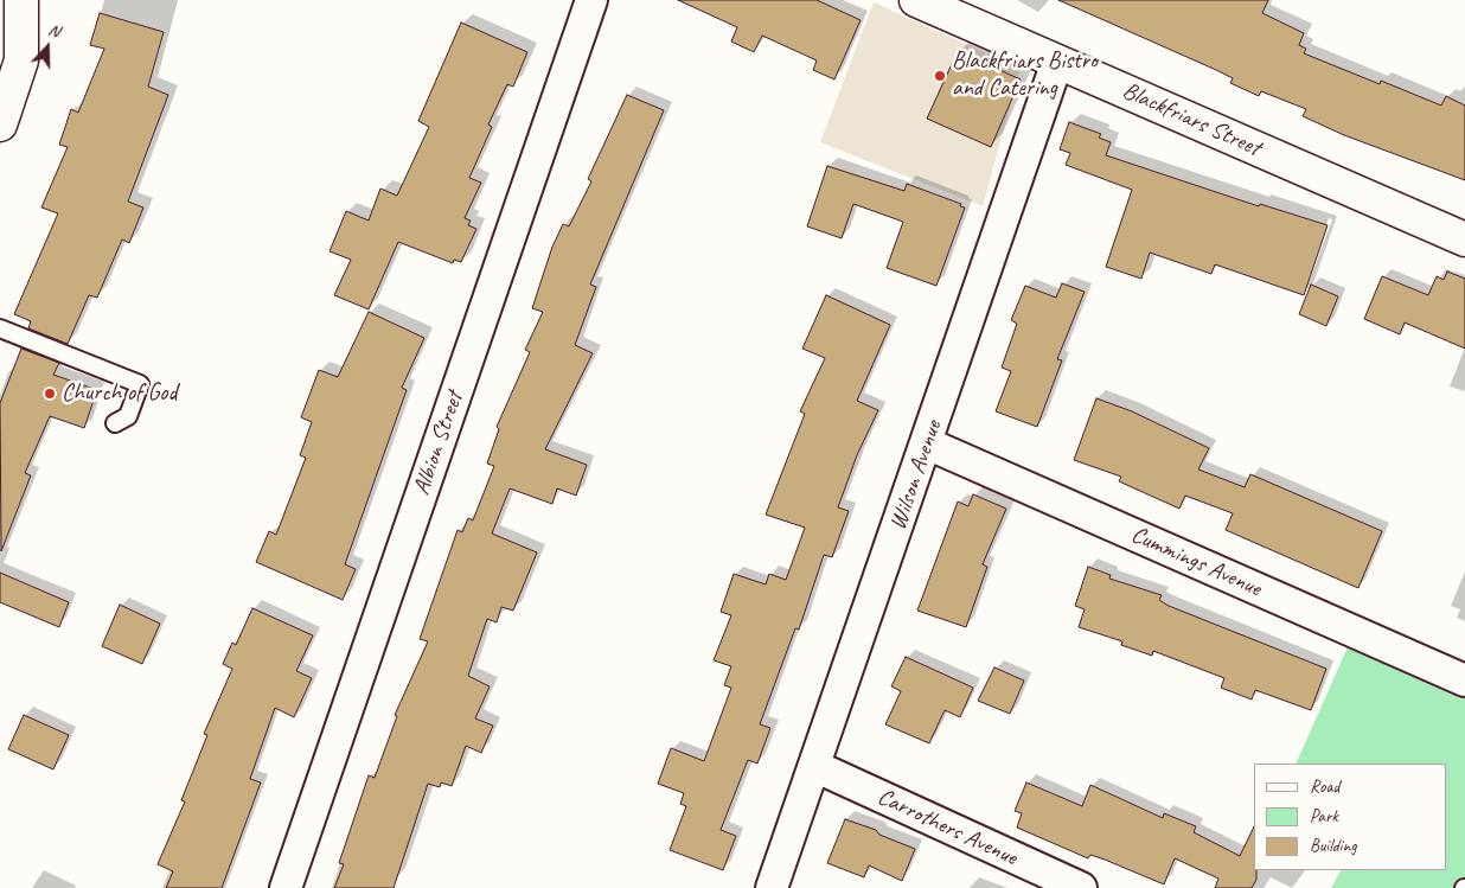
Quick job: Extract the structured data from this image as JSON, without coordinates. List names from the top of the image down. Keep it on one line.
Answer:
{"streets":{"street":["Blackfriars Street","Albion Street","Wilson Avenue","Cummings Avenue","Carrothers Avenue"]},"crossings":[["Blackfriars Street","Wilson Avenue"],["Wilson Avenue","Cummings Avenue"],["Wilson Avenue","Carrothers Avenue"]],"places":["Blackfriars Bistro and Catering","Church of God"],"legend":["Road","Park","Building"],"north":"top"}
